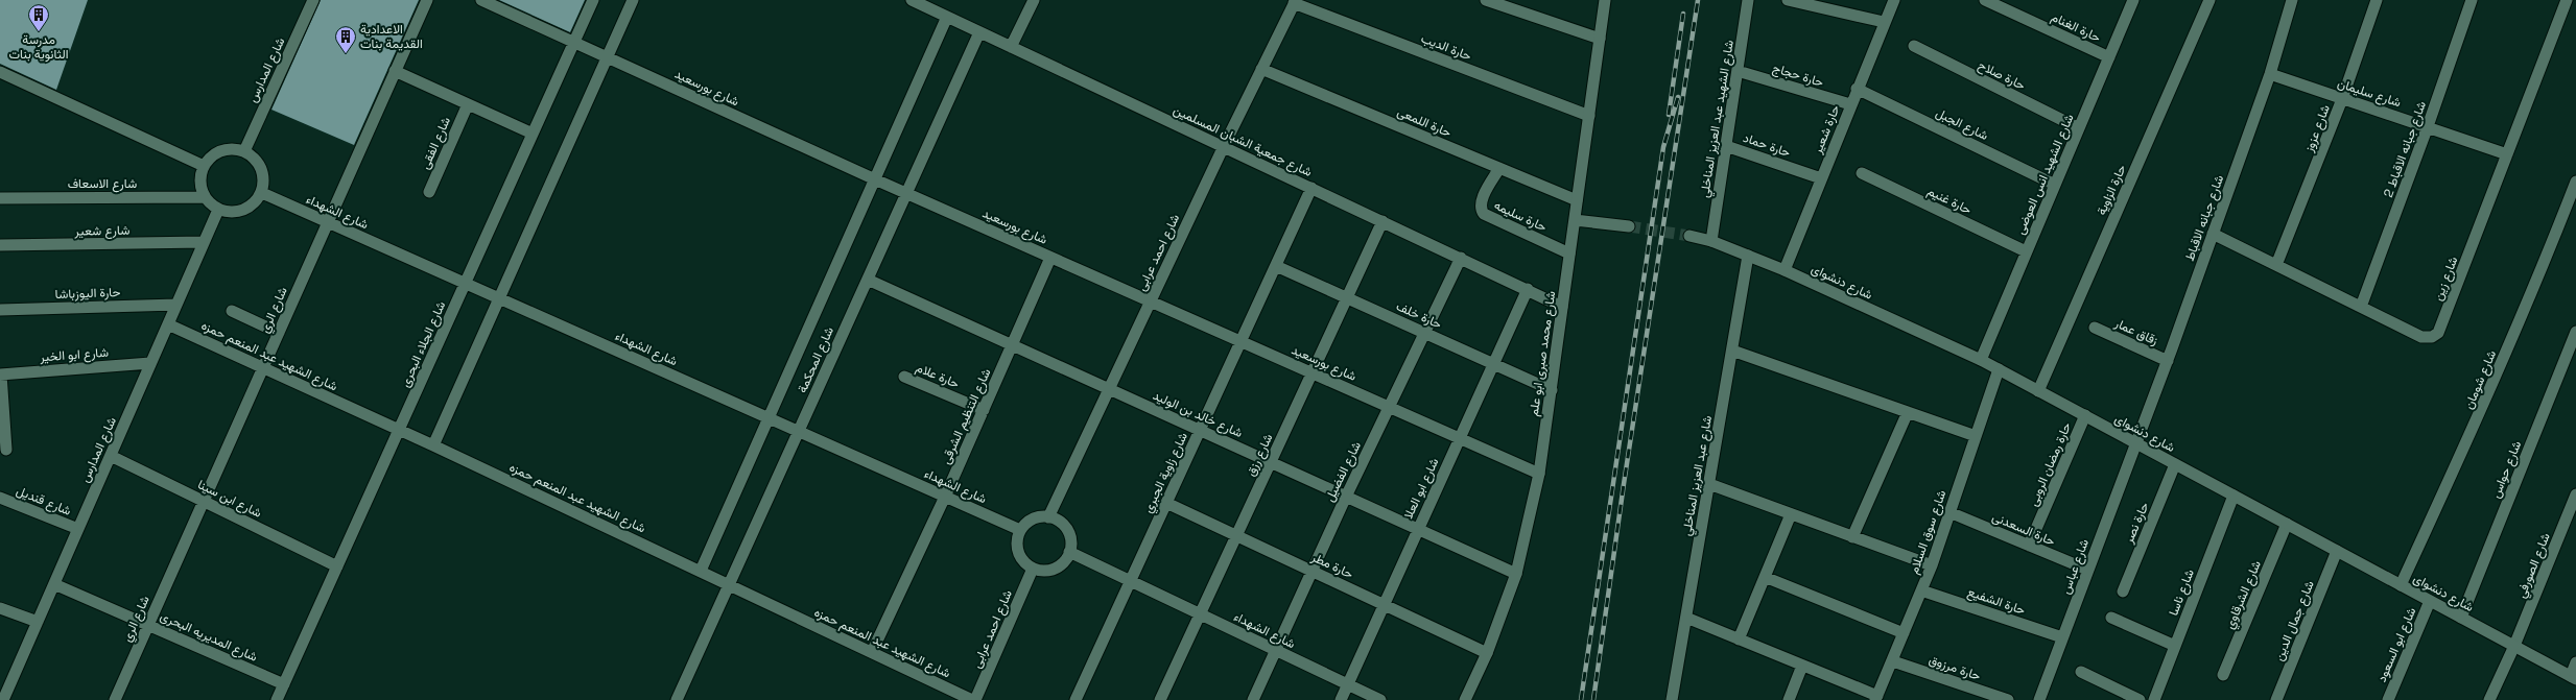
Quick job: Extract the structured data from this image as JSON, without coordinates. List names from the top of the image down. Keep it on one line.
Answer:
{"streets":{"street":["حارة الغنام","حارة الديب","شارع المدارس","حارة حجاج","حارة صلاح","شارع بورسعيد","شارع سليمان","شارع الشهيد عبد العزيز المناخلي","حارة اللمعى","شارع الجبل","شارع عزوز","حارة شعير","شارع جمعية الشبان المسلمين","شارع الفقى","حارة حماد","شارع جبانه الاقباط 2","شارع الشهيد انس العوضى","شارع الاسعاف","حارة الزاوية","حارة غنيم","شارع الشهداء","حارة سليمه","شارع جبانه الاقباط","شارع شعير","شارع احمد عرابى","شارع زين","شارع دنشواى","حارة اليوزباشا","شارع الري","حارة خلف","زقاق عمار","شارع الجلاء البحرى","شارع محمد صبرى ابو علم","شارع ابو الخير","شارع الشهيد عبد المنعم حمزه","شارع المحكمة","حارة علام","شارع شومان","شارع خالد بن الوليد","شارع التنظيم الشرقى","شارع رزق","حارة رمضان الروبى","شارع حواس","شارع الفضيل","شارع زاوية الجبري","شارع عبد العزيز المناخلي","شارع ابو العلا","شارع ابن سينا","شارع قنديل","حارة نصر","حارة السعدنى","شارع سوق السلام","حارة مطر","شارع الصورفي","شارع عباس","شارع ناسا","شارع الشرقاوي","حارة الشفيع","شارع جمال الدين","شارع المديريه البحرى","شارع ابو السعود","حارة مرزوق"]},"crossings":[["حارة الغنام","شارع الشهيد انس العوضى"],["حارة الديب","شارع احمد عرابى"],["حارة الديب","شارع محمد صبرى ابو علم"],["شارع المدارس","شارع الاسعاف"],["شارع المدارس","شارع الشهداء"],["شارع المدارس","شارع شعير"],["شارع المدارس","حارة اليوزباشا"],["شارع المدارس","شارع ابو الخير"],["شارع المدارس","شارع الشهيد عبد المنعم حمزه"],["شارع المدارس","شارع ابن سينا"],["شارع المدارس","شارع قنديل"],["شارع المدارس","شارع المديريه البحرى"],["حارة حجاج","شارع الشهيد عبد العزيز المناخلي"],["حارة حجاج","حارة شعير"],["حارة صلاح","شارع الشهيد انس العوضى"],["شارع بورسعيد","شارع احمد عرابى"],["شارع بورسعيد","شارع الجلاء البحرى"],["شارع بورسعيد","شارع محمد صبرى ابو علم"],["شارع بورسعيد","شارع المحكمة"],["شارع بورسعيد","شارع التنظيم الشرقى"],["شارع بورسعيد","شارع رزق"],["شارع بورسعيد","شارع الفضيل"],["شارع بورسعيد","شارع زاوية الجبري"],["شارع بورسعيد","شارع ابو العلا"],["شارع سليمان","شارع عزوز"],["شارع سليمان","شارع جبانه الاقباط 2"],["شارع سليمان","شارع جبانه الاقباط"],["شارع سليمان","شارع زين"],["شارع الشهيد عبد العزيز المناخلي","حارة حماد"],["شارع الشهيد عبد العزيز المناخلي","شارع دنشواى"],["حارة اللمعى","حارة سليمه"],["حارة اللمعى","شارع احمد عرابى"],["حارة اللمعى","شارع محمد صبرى ابو علم"],["شارع الجبل","حارة شعير"],["شارع الجبل","شارع الشهيد انس العوضى"],["شارع عزوز","شارع زين"],["حارة شعير","حارة حماد"],["حارة شعير","شارع دنشواى"],["شارع جمعية الشبان المسلمين","شارع احمد عرابى"],["شارع جمعية الشبان المسلمين","شارع محمد صبرى ابو علم"],["شارع جمعية الشبان المسلمين","شارع المحكمة"],["شارع جمعية الشبان المسلمين","شارع رزق"],["شارع جمعية الشبان المسلمين","شارع الفضيل"],["شارع جمعية الشبان المسلمين","شارع زاوية الجبري"],["شارع جمعية الشبان المسلمين","شارع ابو العلا"],["شارع جبانه الاقباط 2","شارع زين"],["شارع الشهيد انس العوضى","حارة غنيم"],["شارع الشهيد انس العوضى","شارع دنشواى"],["شارع الاسعاف","شارع الشهداء"],["حارة الزاوية","شارع دنشواى"],["شارع الشهداء","شارع احمد عرابى"],["شارع الشهداء","شارع الري"],["شارع الشهداء","شارع الجلاء البحرى"],["شارع الشهداء","شارع المحكمة"],["شارع الشهداء","شارع التنظيم الشرقى"],["شارع الشهداء","شارع رزق"],["شارع الشهداء","شارع الفضيل"],["شارع الشهداء","شارع زاوية الجبري"],["شارع الشهداء","شارع ابو العلا"],["حارة سليمه","شارع محمد صبرى ابو علم"],["شارع جبانه الاقباط","شارع زين"],["شارع جبانه الاقباط","شارع دنشواى"],["شارع جبانه الاقباط","زقاق عمار"],["شارع جبانه الاقباط","شارع عباس"],["شارع احمد عرابى","شارع الشهيد عبد المنعم حمزه"],["شارع احمد عرابى","شارع خالد بن الوليد"],["شارع دنشواى","شارع شومان"],["شارع دنشواى","حارة رمضان الروبى"],["شارع دنشواى","شارع حواس"],["شارع دنشواى","شارع عبد العزيز المناخلي"],["شارع دنشواى","حارة نصر"],["شارع دنشواى","شارع سوق السلام"],["شارع دنشواى","شارع الصورفي"],["شارع دنشواى","شارع عباس"],["شارع دنشواى","شارع ناسا"],["شارع دنشواى","شارع الشرقاوي"],["شارع دنشواى","شارع جمال الدين"],["شارع دنشواى","شارع ابو السعود"],["شارع الري","شارع الشهيد عبد المنعم حمزه"],["شارع الري","شارع ابن سينا"],["شارع الري","شارع المديريه البحرى"],["حارة خلف","شارع محمد صبرى ابو علم"],["حارة خلف","شارع رزق"],["حارة خلف","شارع الفضيل"],["حارة خلف","شارع زاوية الجبري"],["حارة خلف","شارع ابو العلا"],["شارع الجلاء البحرى","شارع الشهيد عبد المنعم حمزه"],["شارع الجلاء البحرى","شارع ابن سينا"],["شارع الجلاء البحرى","شارع المديريه البحرى"],["شارع محمد صبرى ابو علم","شارع خالد بن الوليد"],["شارع محمد صبرى ابو علم","حارة مطر"],["شارع الشهيد عبد المنعم حمزه","شارع المحكمة"],["شارع الشهيد عبد المنعم حمزه","شارع التنظيم الشرقى"],["شارع المحكمة","شارع خالد بن الوليد"],["حارة علام","شارع التنظيم الشرقى"],["شارع خالد بن الوليد","شارع التنظيم الشرقى"],["شارع خالد بن الوليد","شارع رزق"],["شارع خالد بن الوليد","شارع الفضيل"],["شارع خالد بن الوليد","شارع زاوية الجبري"],["شارع خالد بن الوليد","شارع ابو العلا"],["شارع رزق","حارة مطر"],["حارة رمضان الروبى","حارة السعدنى"],["شارع الفضيل","حارة مطر"],["شارع زاوية الجبري","حارة مطر"],["شارع ابو العلا","حارة مطر"],["حارة السعدنى","شارع سوق السلام"],["حارة السعدنى","شارع عباس"],["شارع سوق السلام","حارة الشفيع"],["شارع سوق السلام","حارة مرزوق"],["شارع عباس","حارة الشفيع"]],"places":{"building":["مدرسة الثانوية بنات","الاعدادية القديمة بنات"]}}
